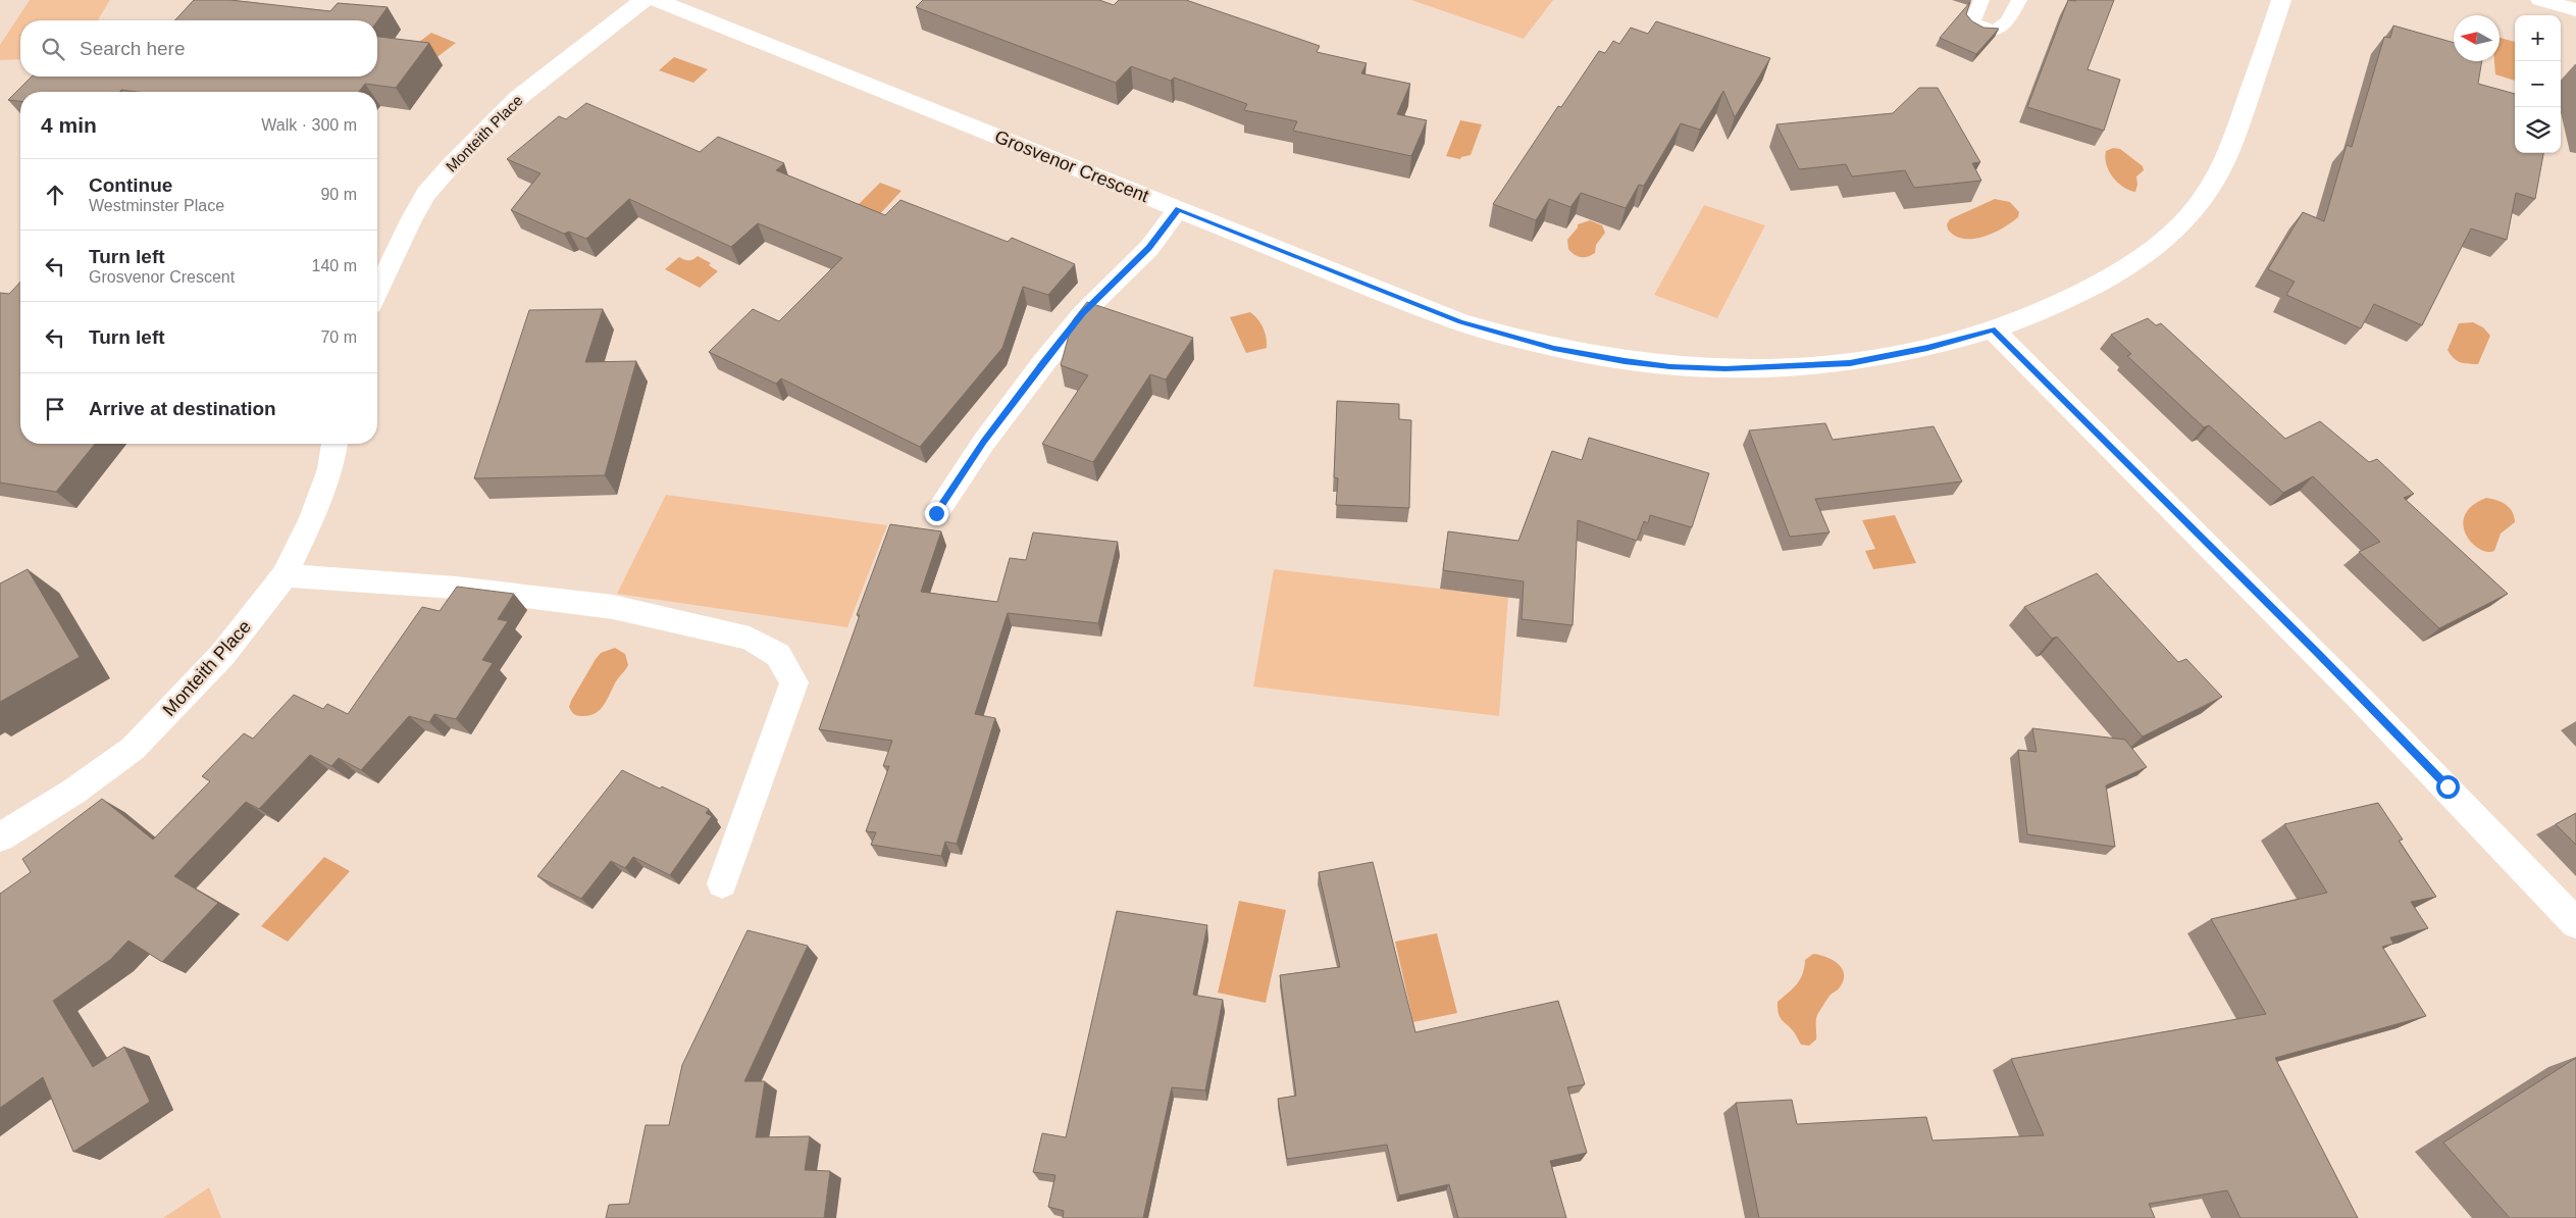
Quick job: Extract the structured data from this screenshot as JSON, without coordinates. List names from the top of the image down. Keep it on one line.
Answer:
{"streets":{"street":["Monteith Place","Grosvenor Crescent"]},"north":"left","page":{"map_buttons":["+","−"],"search":"Search here","heading":["4 min","Walk · 300 m"],"list":[["Continue","Westminster Place","90 m"],["Turn left","Grosvenor Crescent","140 m"],["Turn left","70 m"],"Arrive at destination"]}}
